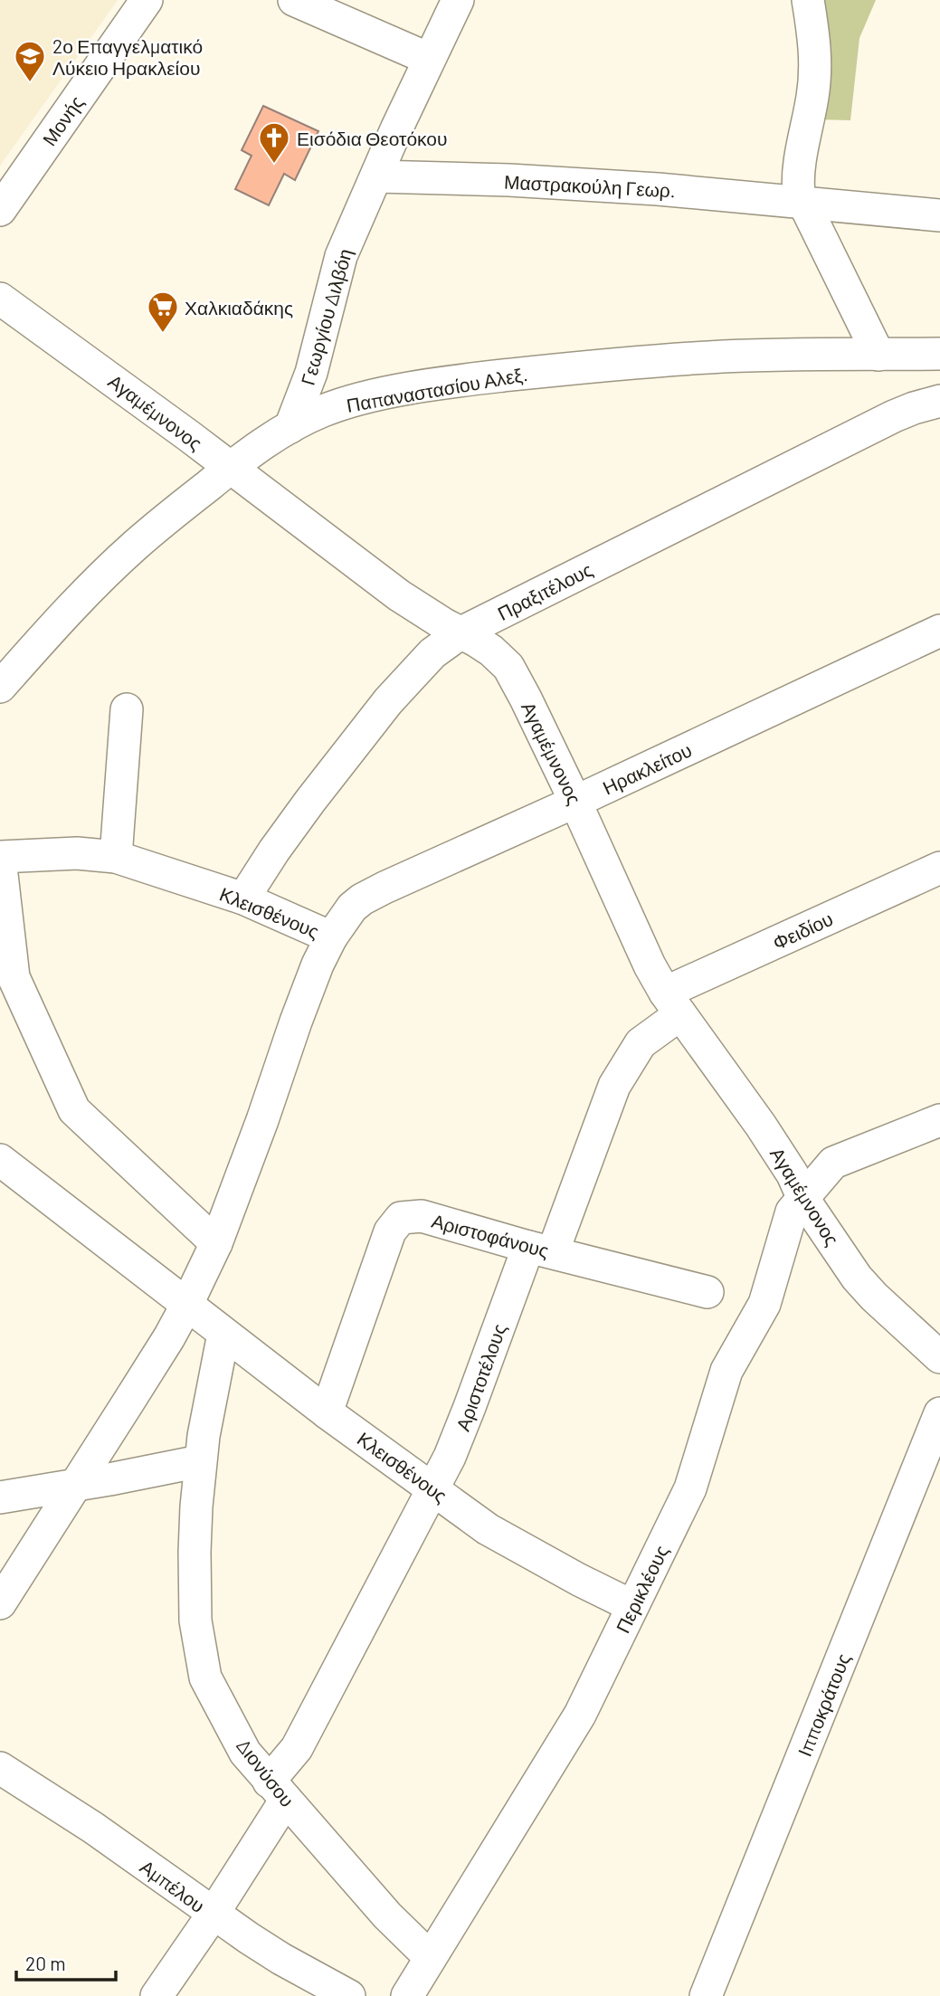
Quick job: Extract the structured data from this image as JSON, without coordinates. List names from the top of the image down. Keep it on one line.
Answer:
{"streets":{"street":["Μονής","Μαστρακούλη Γεωρ.","Γεωργίου Διλβόη","Παπαναστασίου Αλεξ.","Αγαμέμνονος","Πραξιτέλους","Ηρακλείτου","Κλεισθένους","Φειδίου","Αριστοφάνους","Αριστοτέλους","Περικλέους","Ιπποκράτους","Διονύσου","Αμπέλου"]},"crossings":[["Μαστρακούλη Γεωρ.","Γεωργίου Διλβόη"],["Γεωργίου Διλβόη","Παπαναστασίου Αλεξ."],["Παπαναστασίου Αλεξ.","Αγαμέμνονος"],["Αγαμέμνονος","Πραξιτέλους"],["Αγαμέμνονος","Ηρακλείτου"],["Αγαμέμνονος","Φειδίου"],["Αγαμέμνονος","Αριστοτέλους"],["Αγαμέμνονος","Περικλέους"],["Πραξιτέλους","Κλεισθένους"],["Ηρακλείτου","Κλεισθένους"],["Κλεισθένους","Αριστοφάνους"],["Κλεισθένους","Αριστοτέλους"],["Κλεισθένους","Περικλέους"],["Κλεισθένους","Διονύσου"],["Κλεισθένους","Αμπέλου"],["Φειδίου","Αριστοτέλους"],["Αριστοφάνους","Αριστοτέλους"],["Περικλέους","Διονύσου"]],"places":{"school or university":["2ο Επαγγελματικό Λύκειο Ηρακλείου"],"church":["Εισόδια Θεοτόκου"],"supermarket":["Χαλκιαδάκης"]},"scale_bar":"20 m"}
